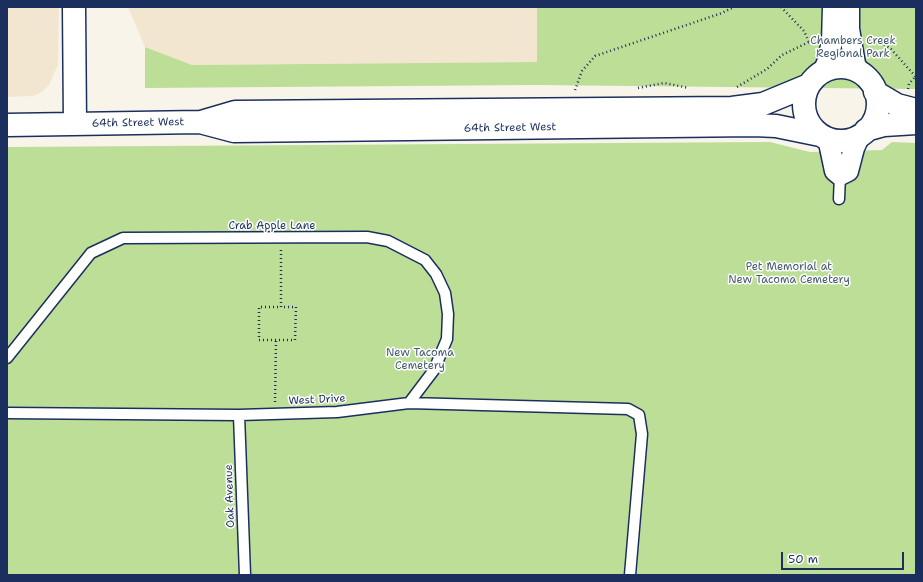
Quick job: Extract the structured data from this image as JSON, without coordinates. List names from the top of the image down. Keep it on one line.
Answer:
{"streets":{"street":["64th Street West"],"lane":["Crab Apple Lane","West Drive","Oak Avenue"]},"crossings":[["Crab Apple Lane","West Drive"],["West Drive","Oak Avenue"]],"parks":["Chambers Creek Regional Park","Pet Memorial at New Tacoma Cemetery","New Tacoma Cemetery"],"scale_bar":"50 m"}
